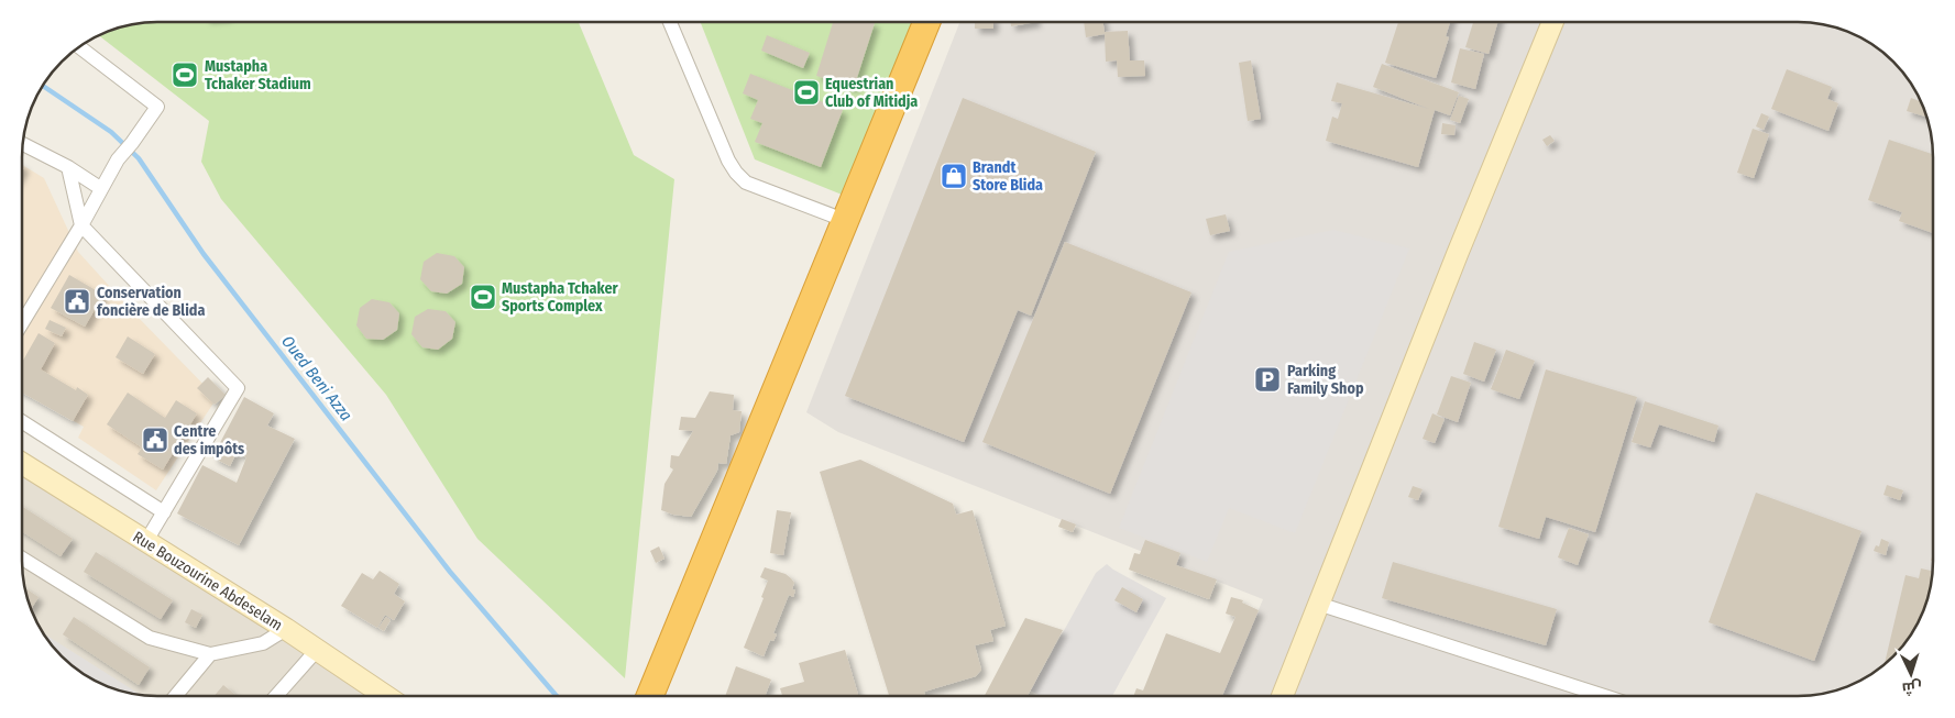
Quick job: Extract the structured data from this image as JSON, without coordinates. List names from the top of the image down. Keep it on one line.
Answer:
{"streets":{"street":["Rue Bouzourine Abdeselam"]},"water":["Oued Beni Azza"],"places":{"sports":["Mustapha Tchaker Stadium","Equestrian Club of Mitidja","Mustapha Tchaker Sports Complex"],"shop":["Brandt Store Blida"],"public building":["Conservation foncière de Blida","Centre des impôts"],"parking":["Parking Family Shop"]},"north":"bottom"}
